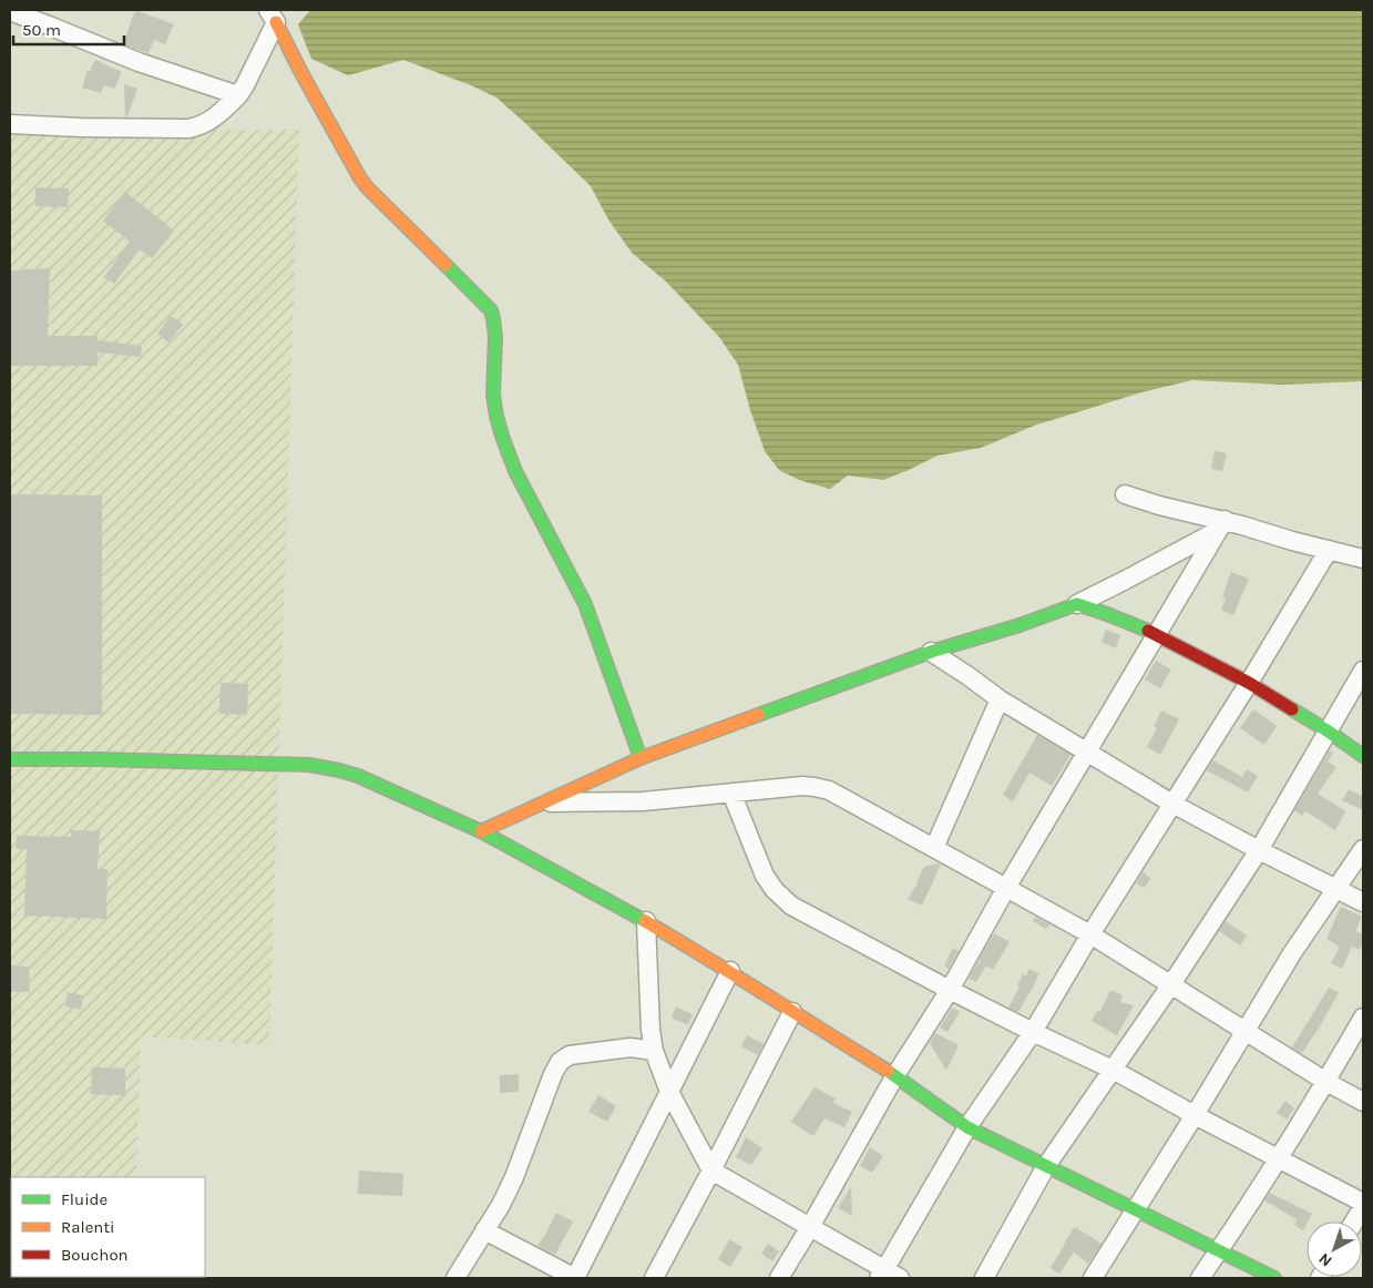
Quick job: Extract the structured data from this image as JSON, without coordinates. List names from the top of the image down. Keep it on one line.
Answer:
{"legend":["Fluide","Ralenti","Bouchon"],"scale_bar":"50 m","north":"bottom left"}
